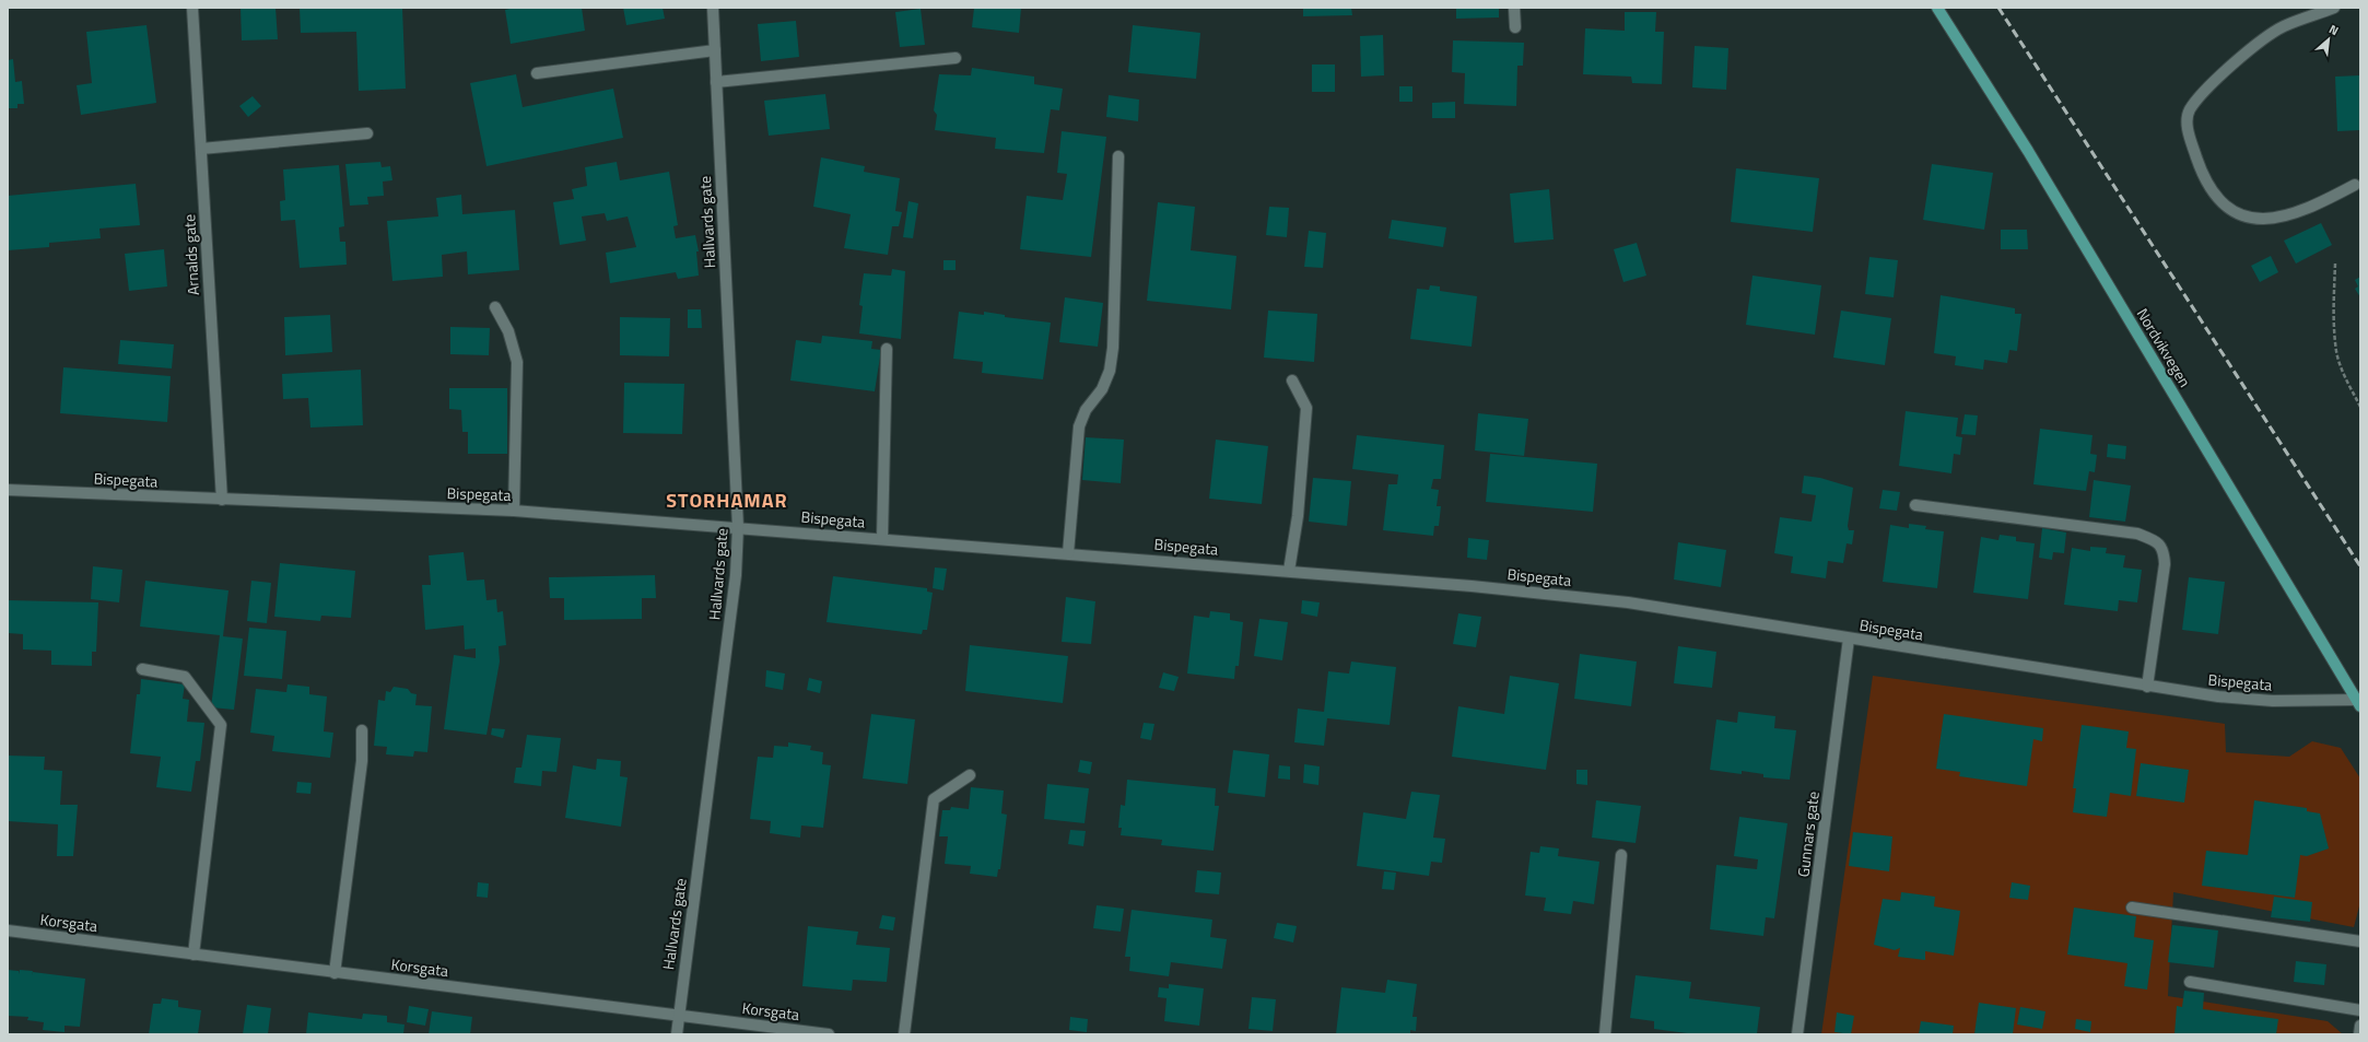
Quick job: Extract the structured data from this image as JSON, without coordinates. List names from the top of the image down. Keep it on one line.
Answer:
{"streets":{"main road":["Nordvikvegen"],"street":["Hallvards gate","Arnalds gate","Bispegata","Gunnars gate","Korsgata"]},"crossings":[["Hallvards gate","Bispegata"],["Hallvards gate","Korsgata"],["Arnalds gate","Bispegata"],["Nordvikvegen","Bispegata"],["Bispegata","Gunnars gate"]],"districts":["STORHAMAR"],"north":"top right"}
